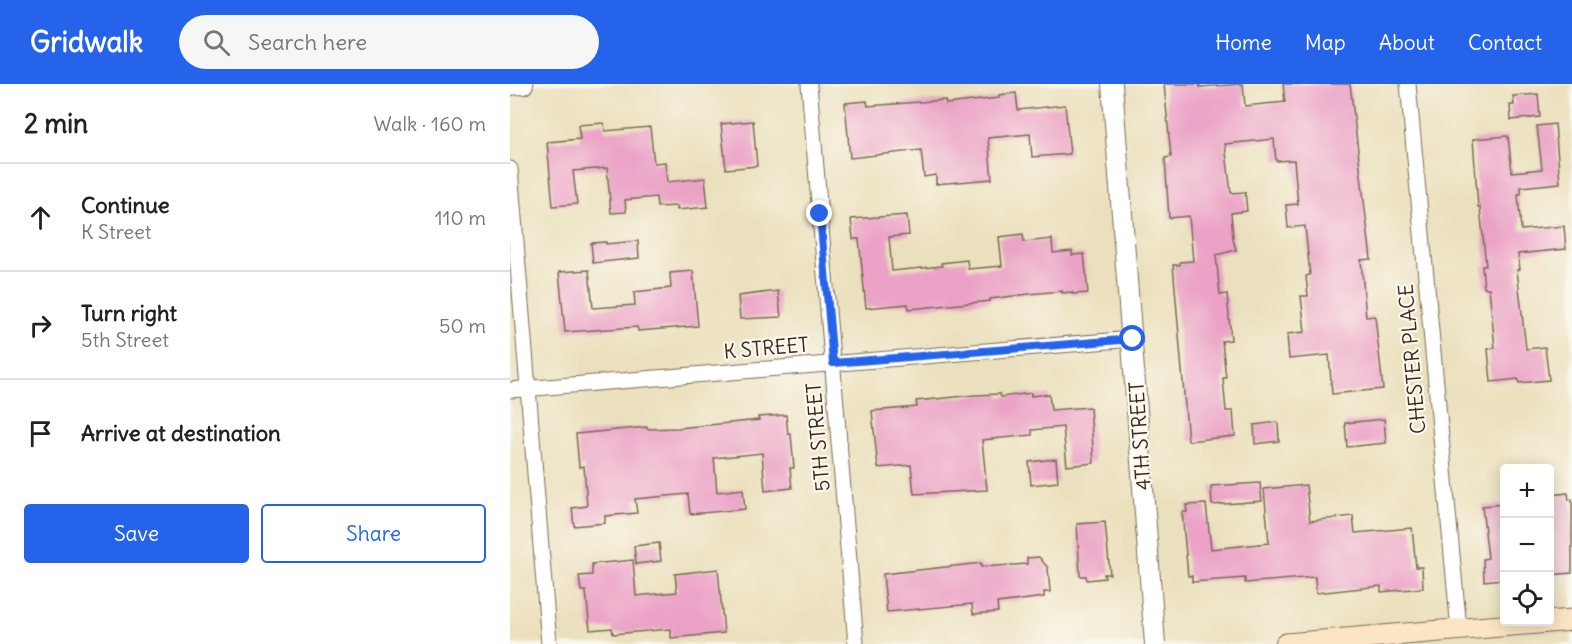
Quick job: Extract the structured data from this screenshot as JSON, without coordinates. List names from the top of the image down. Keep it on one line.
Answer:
{"streets":{"street":["K STREET","CHESTER PLACE","4TH STREET","5TH STREET"]},"crossings":[["K STREET","4TH STREET"],["K STREET","5TH STREET"]],"page":{"header":"Gridwalk","search":"Search here","nav":["Home","Map","About","Contact"],"heading":["2 min","Walk · 160 m"],"list":[["Continue","K Street","110 m"],["Turn right","5th Street","50 m"],"Arrive at destination"],"map_buttons":["+","−"],"buttons":["Save","Share"]}}
